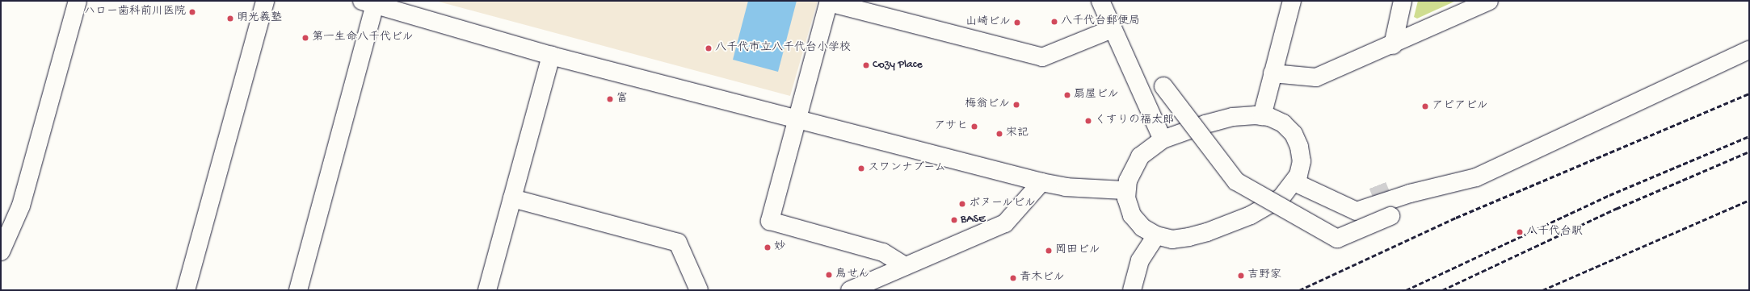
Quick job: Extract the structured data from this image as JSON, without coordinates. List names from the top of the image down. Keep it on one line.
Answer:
{"places":["ハロー歯科前川医院","明光義塾","八千代台郵便局","山崎ビル","第一生命八千代ビル","八千代市立八千代台小学校","Cozy Place","扇屋ビル","富","梅翁ビル","アピアビル","くすりの福太郎","アサヒ","宋記","スワンナブーム","ボヌールビル","BASE","八千代台駅","妙","岡田ビル","鳥せん","吉野家","青木ビル"]}
